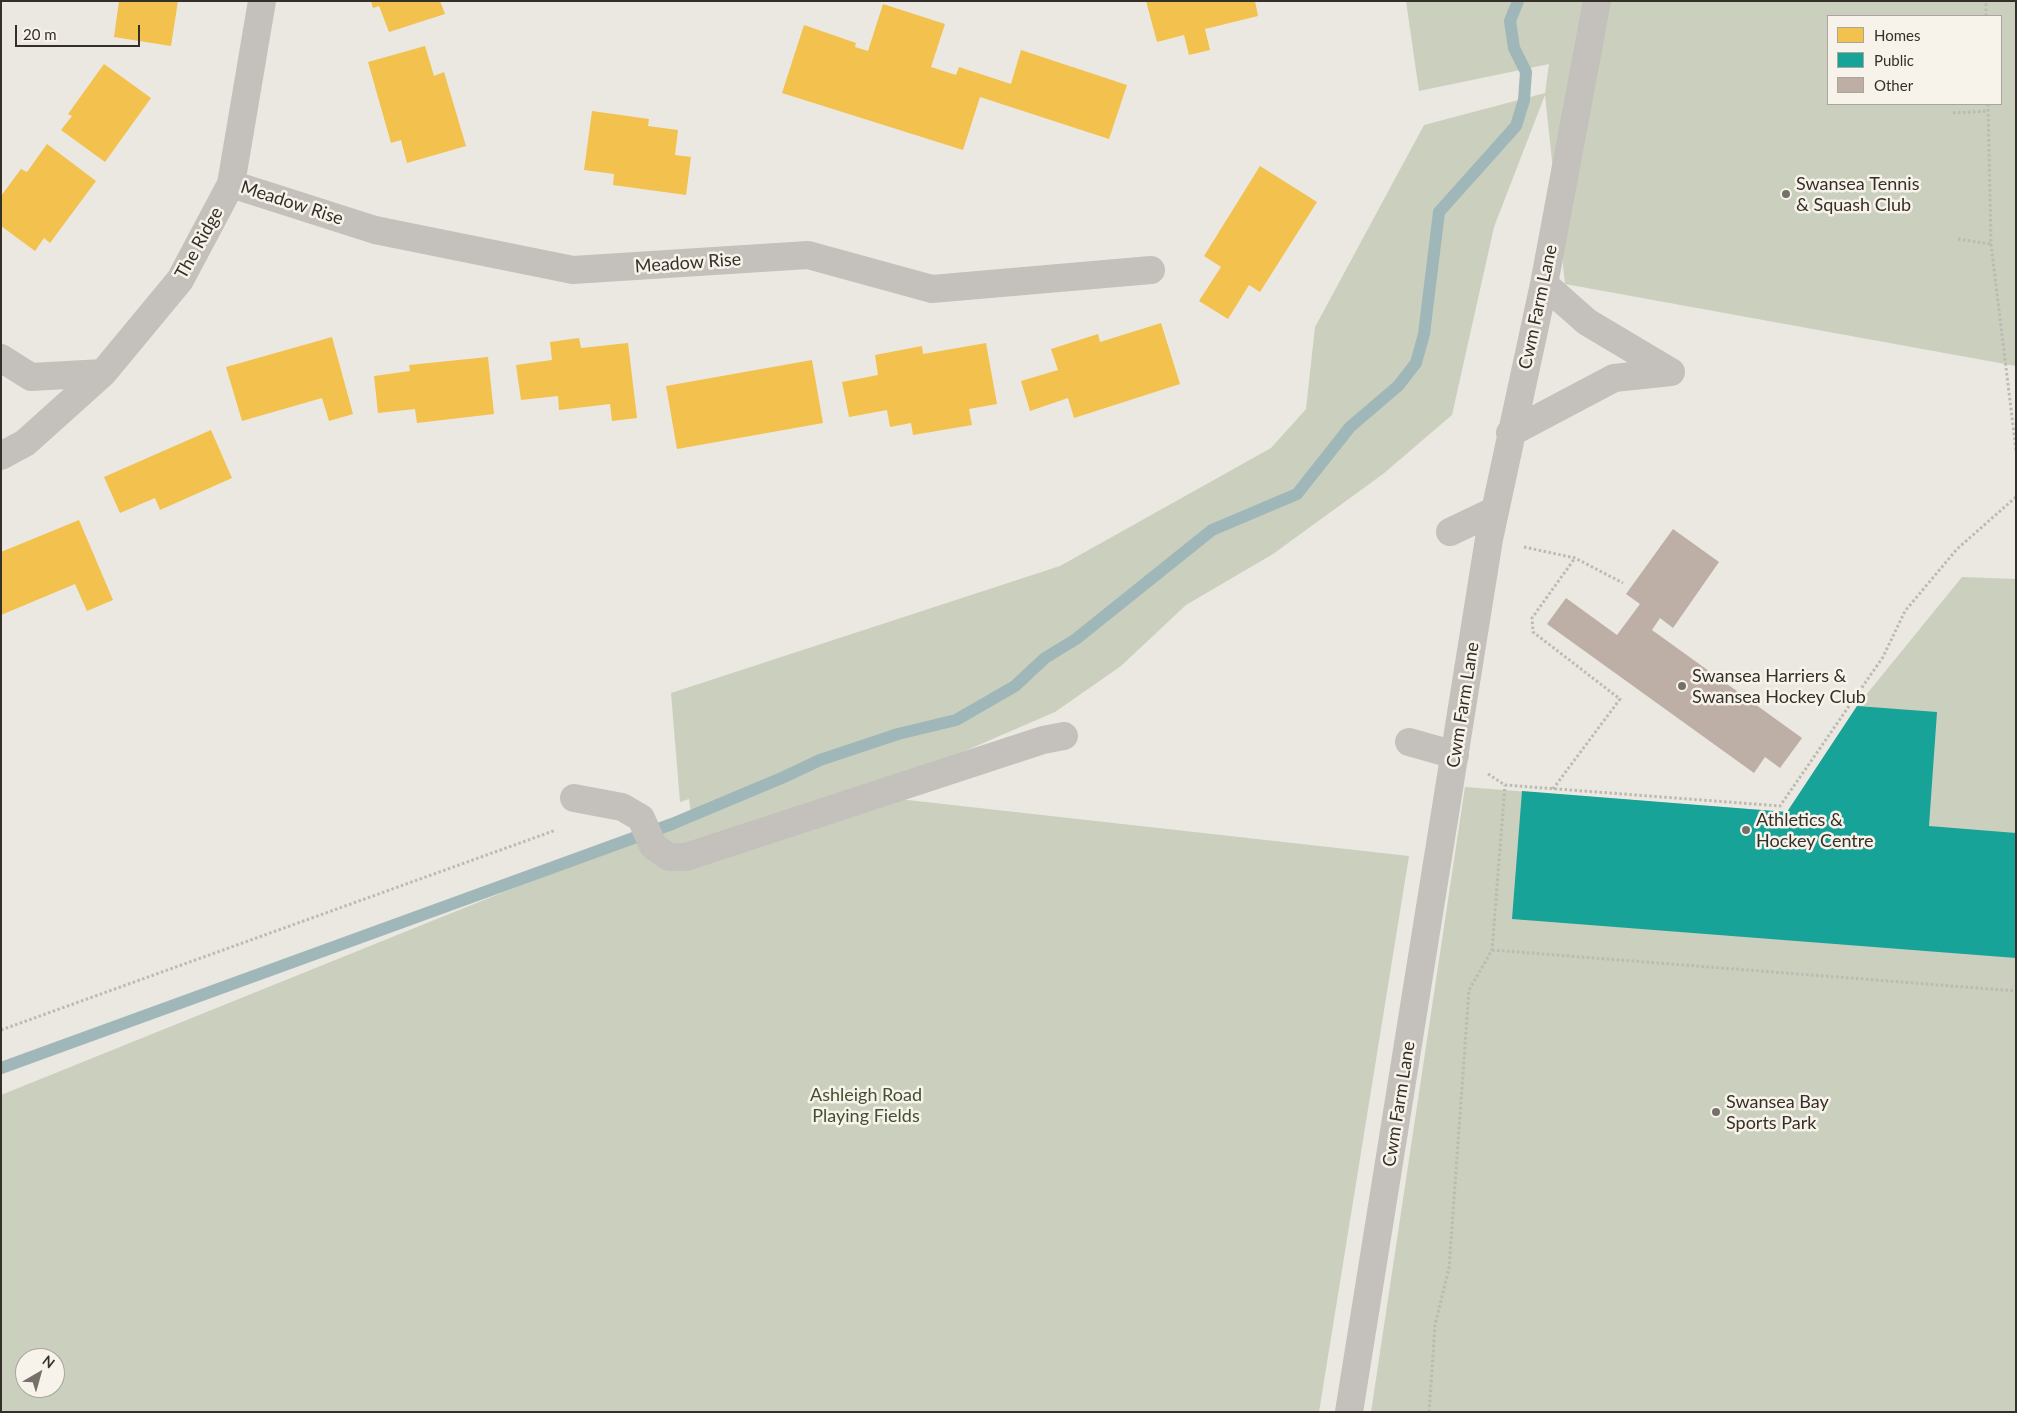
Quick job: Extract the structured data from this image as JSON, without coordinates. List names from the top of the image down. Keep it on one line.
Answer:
{"streets":{"street":["Meadow Rise","The Ridge","Cwm Farm Lane"]},"crossings":[["Meadow Rise","The Ridge"]],"parks":["Ashleigh Road Playing Fields"],"places":["Swansea Tennis & Squash Club","Swansea Harriers & Swansea Hockey Club","Athletics & Hockey Centre","Swansea Bay Sports Park"],"legend":["Homes","Public","Other"],"scale_bar":"20 m","north":"top right"}
